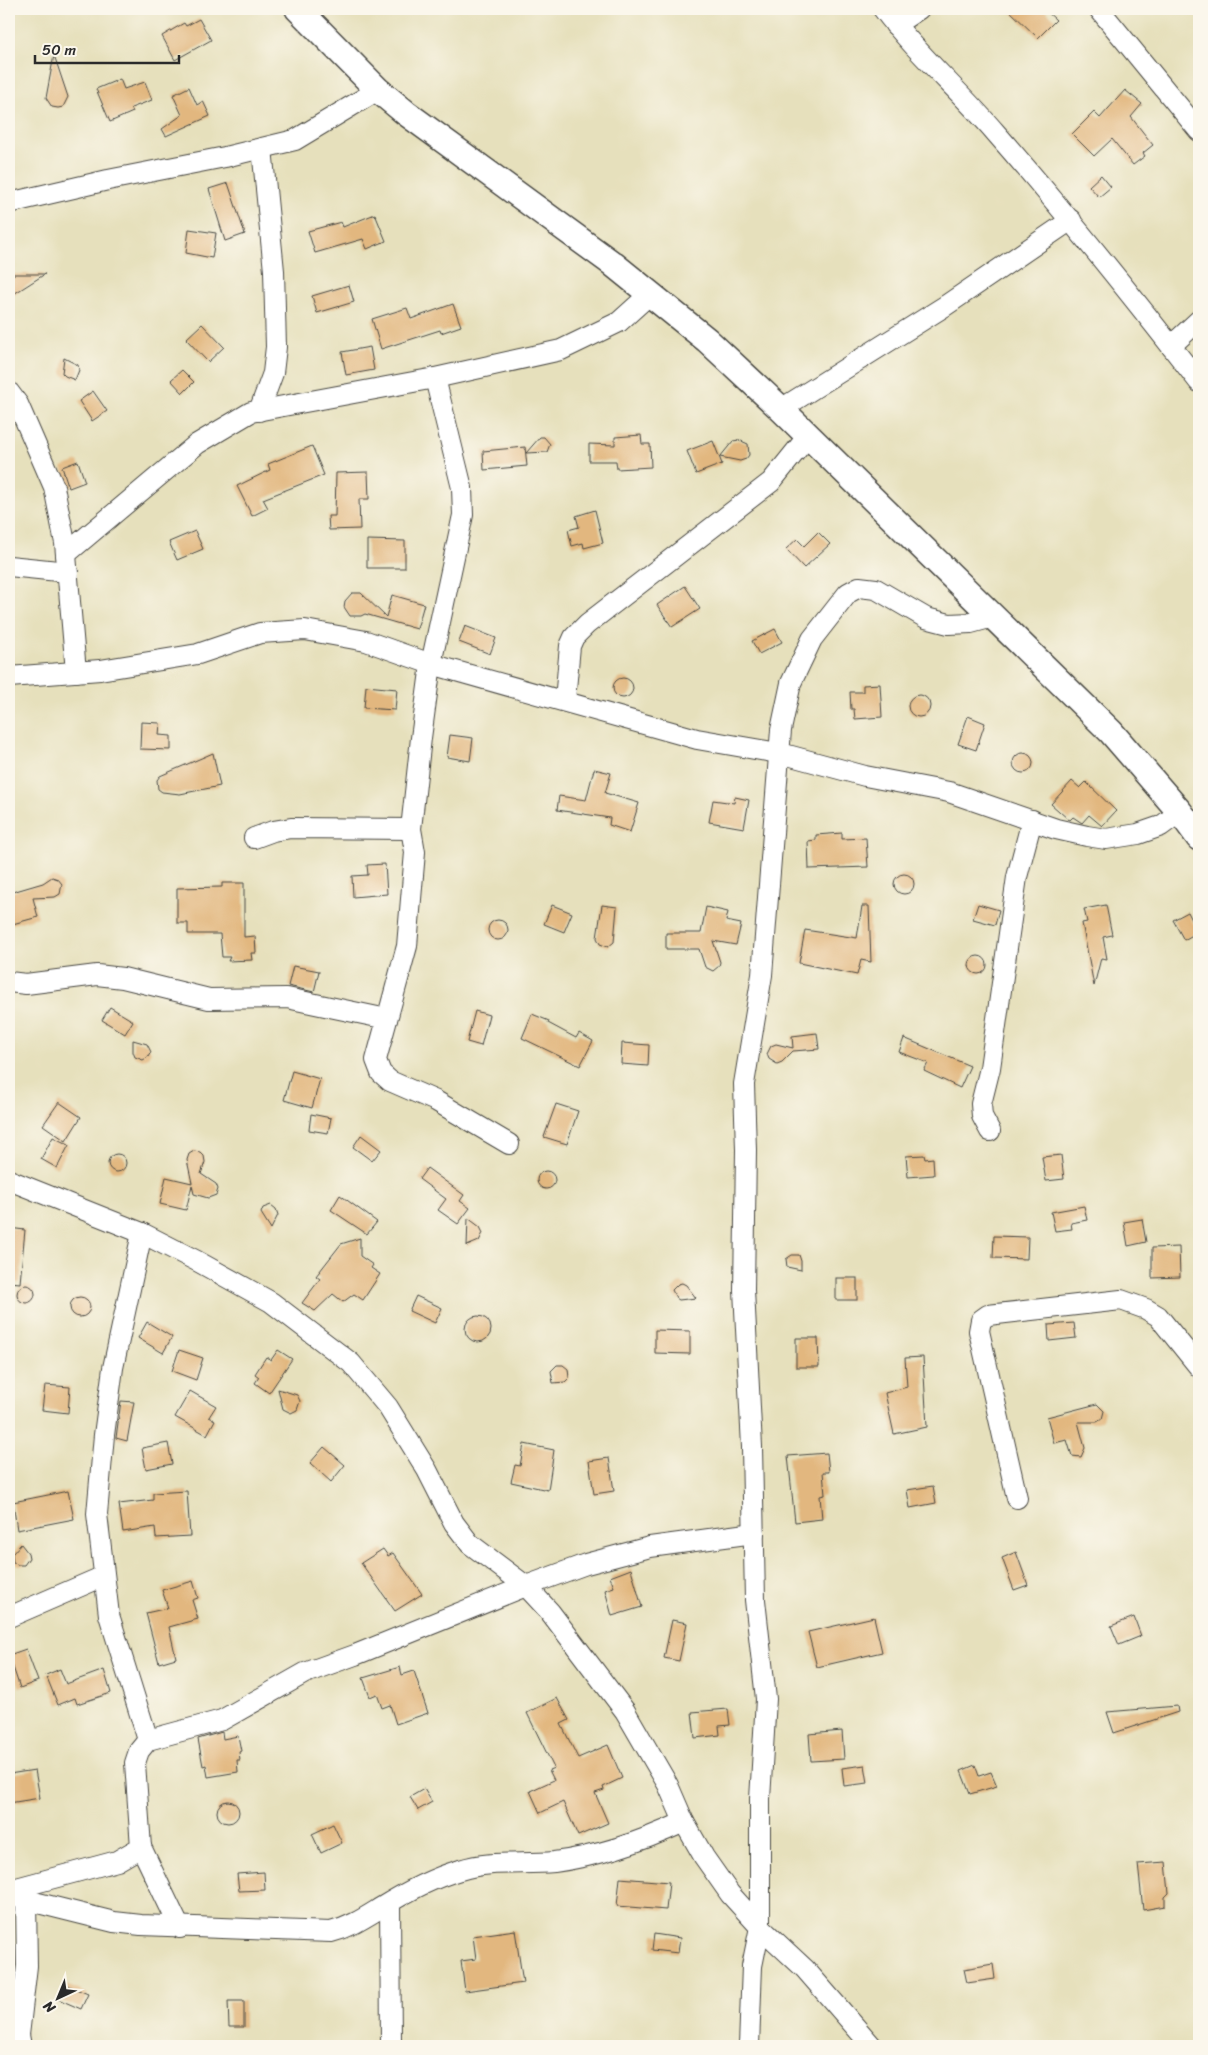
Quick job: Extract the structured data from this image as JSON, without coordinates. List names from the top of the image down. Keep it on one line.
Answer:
{"scale_bar":"50 m","north":"bottom left"}
